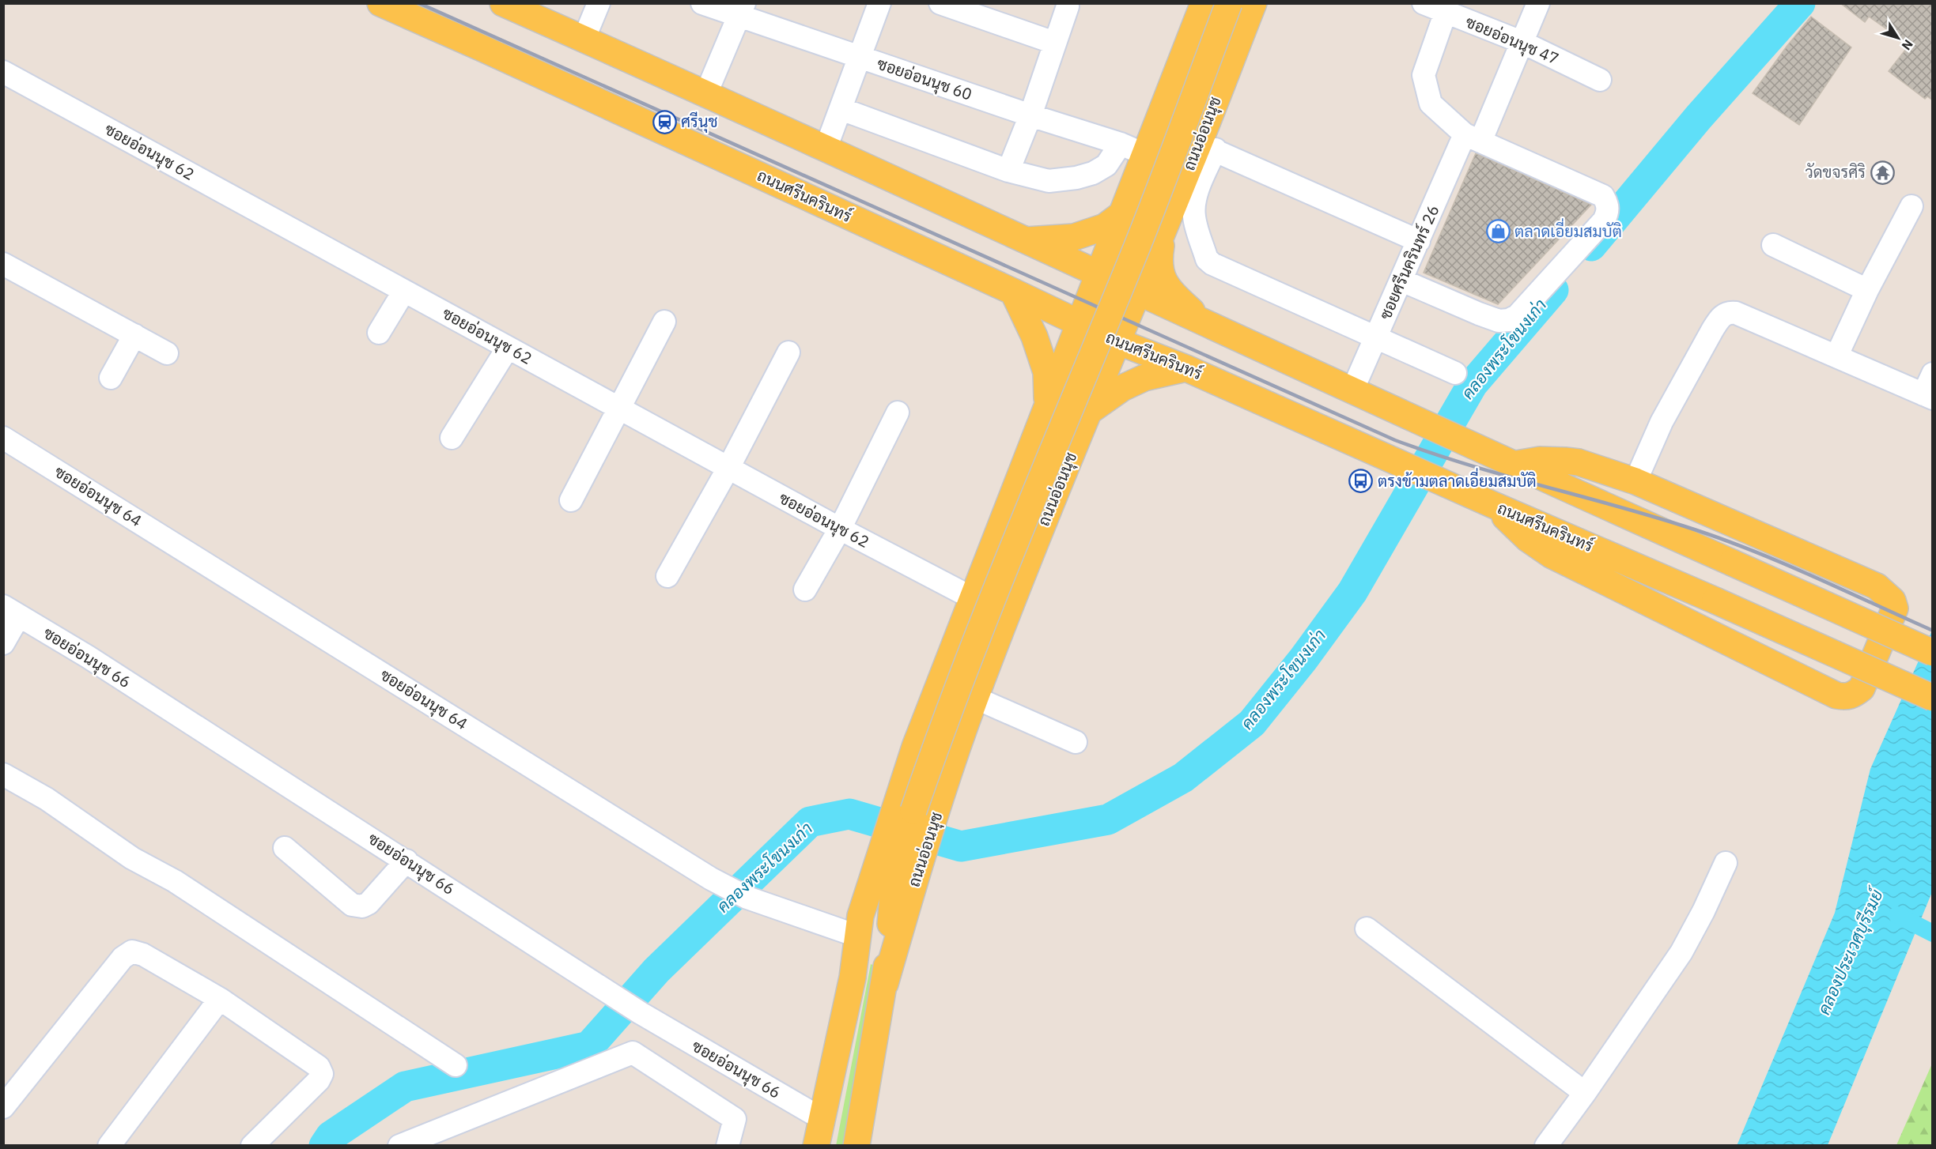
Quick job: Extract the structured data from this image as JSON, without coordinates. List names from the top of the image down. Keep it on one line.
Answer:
{"streets":{"main road":["ถนนอ่อนนุช","ถนนศรีนครินทร์"],"street":["ซอยอ่อนนุช 47","ซอยอ่อนนุช 60","ซอยอ่อนนุช 62","ซอยศรีนครินทร์ 26","ซอยอ่อนนุช 64","ซอยอ่อนนุช 66"]},"crossings":[["ซอยอ่อนนุช 47","ซอยศรีนครินทร์ 26"],["ซอยอ่อนนุช 60","ถนนอ่อนนุช"],["ถนนอ่อนนุช","ซอยอ่อนนุช 62"],["ถนนอ่อนนุช","ถนนศรีนครินทร์"],["ถนนอ่อนนุช","ซอยอ่อนนุช 64"],["ถนนอ่อนนุช","ซอยอ่อนนุช 66"]],"water":["คลองพระโขนงเก่า","คลองประเวศบุรีรมย์"],"places":{"station":["ศรีนุช"],"temple":["วัดขจรศิริ"],"shop":["ตลาดเอี่ยมสมบัติ"],"bus stop":["ตรงข้ามตลาดเอี่ยมสมบัติ"]},"north":"bottom right"}
